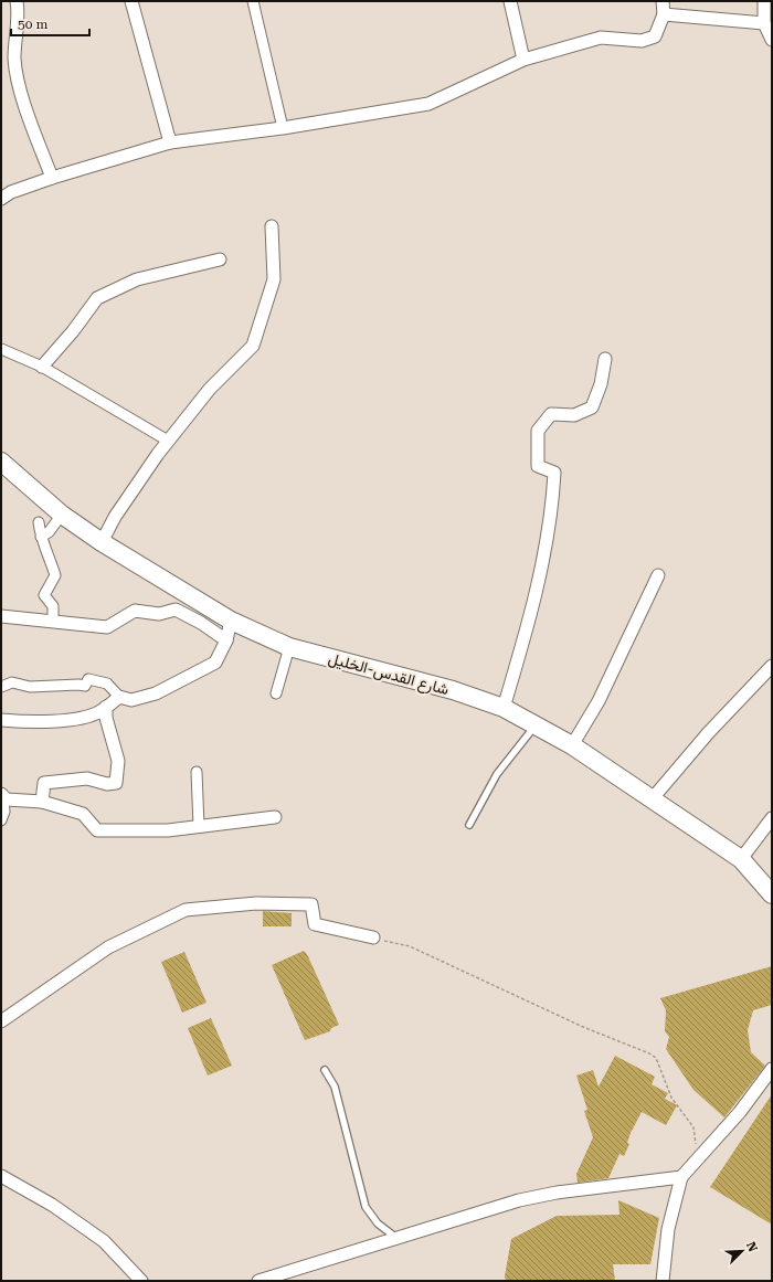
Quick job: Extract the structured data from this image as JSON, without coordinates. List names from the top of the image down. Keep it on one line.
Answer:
{"streets":{"main road":["شارع القدس-الخليل"]},"scale_bar":"50 m","north":"top right"}
